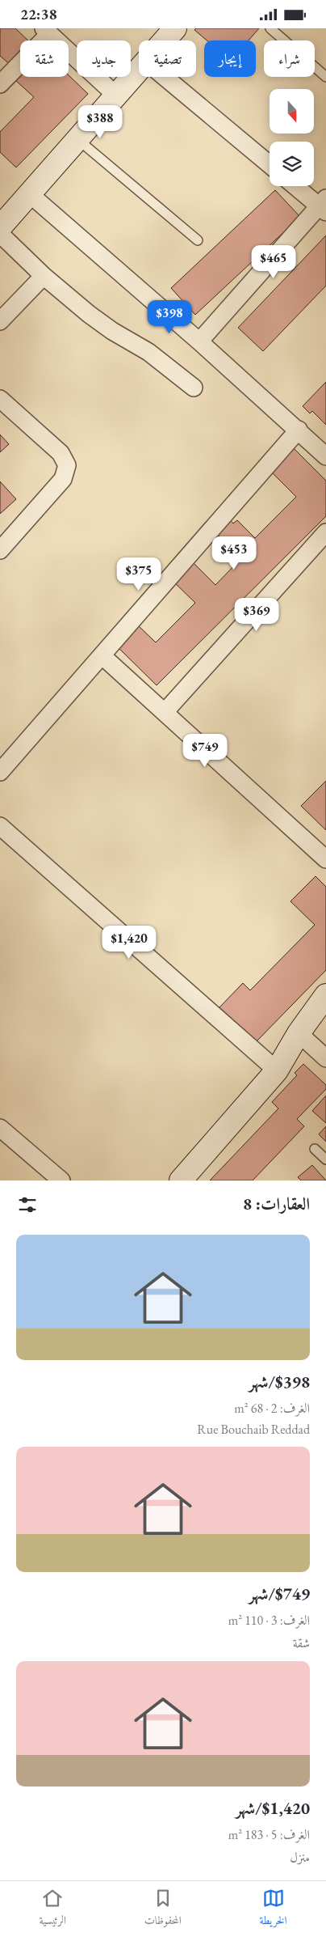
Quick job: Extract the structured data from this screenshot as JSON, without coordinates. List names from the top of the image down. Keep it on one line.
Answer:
{"north":"bottom","page":{"status":"22:38","chip":["شراء","إيجار","تصفية","جديد","شقة"],"price":["$388","$465","$398","$453","$375","$369","$749","$1,420"],"heading":"العقارات: 8","list":[{"name":"$398/شهر","note":"الغرف: 2 · 68 m² · Rue Bouchaib Reddad"},{"name":"$749/شهر","note":"الغرف: 3 · 110 m² · شقة"},{"name":"$1,420/شهر","note":"الغرف: 5 · 183 m² · منزل"}],"tabs":["الخريطة","المحفوظات","الرئيسية"]}}
